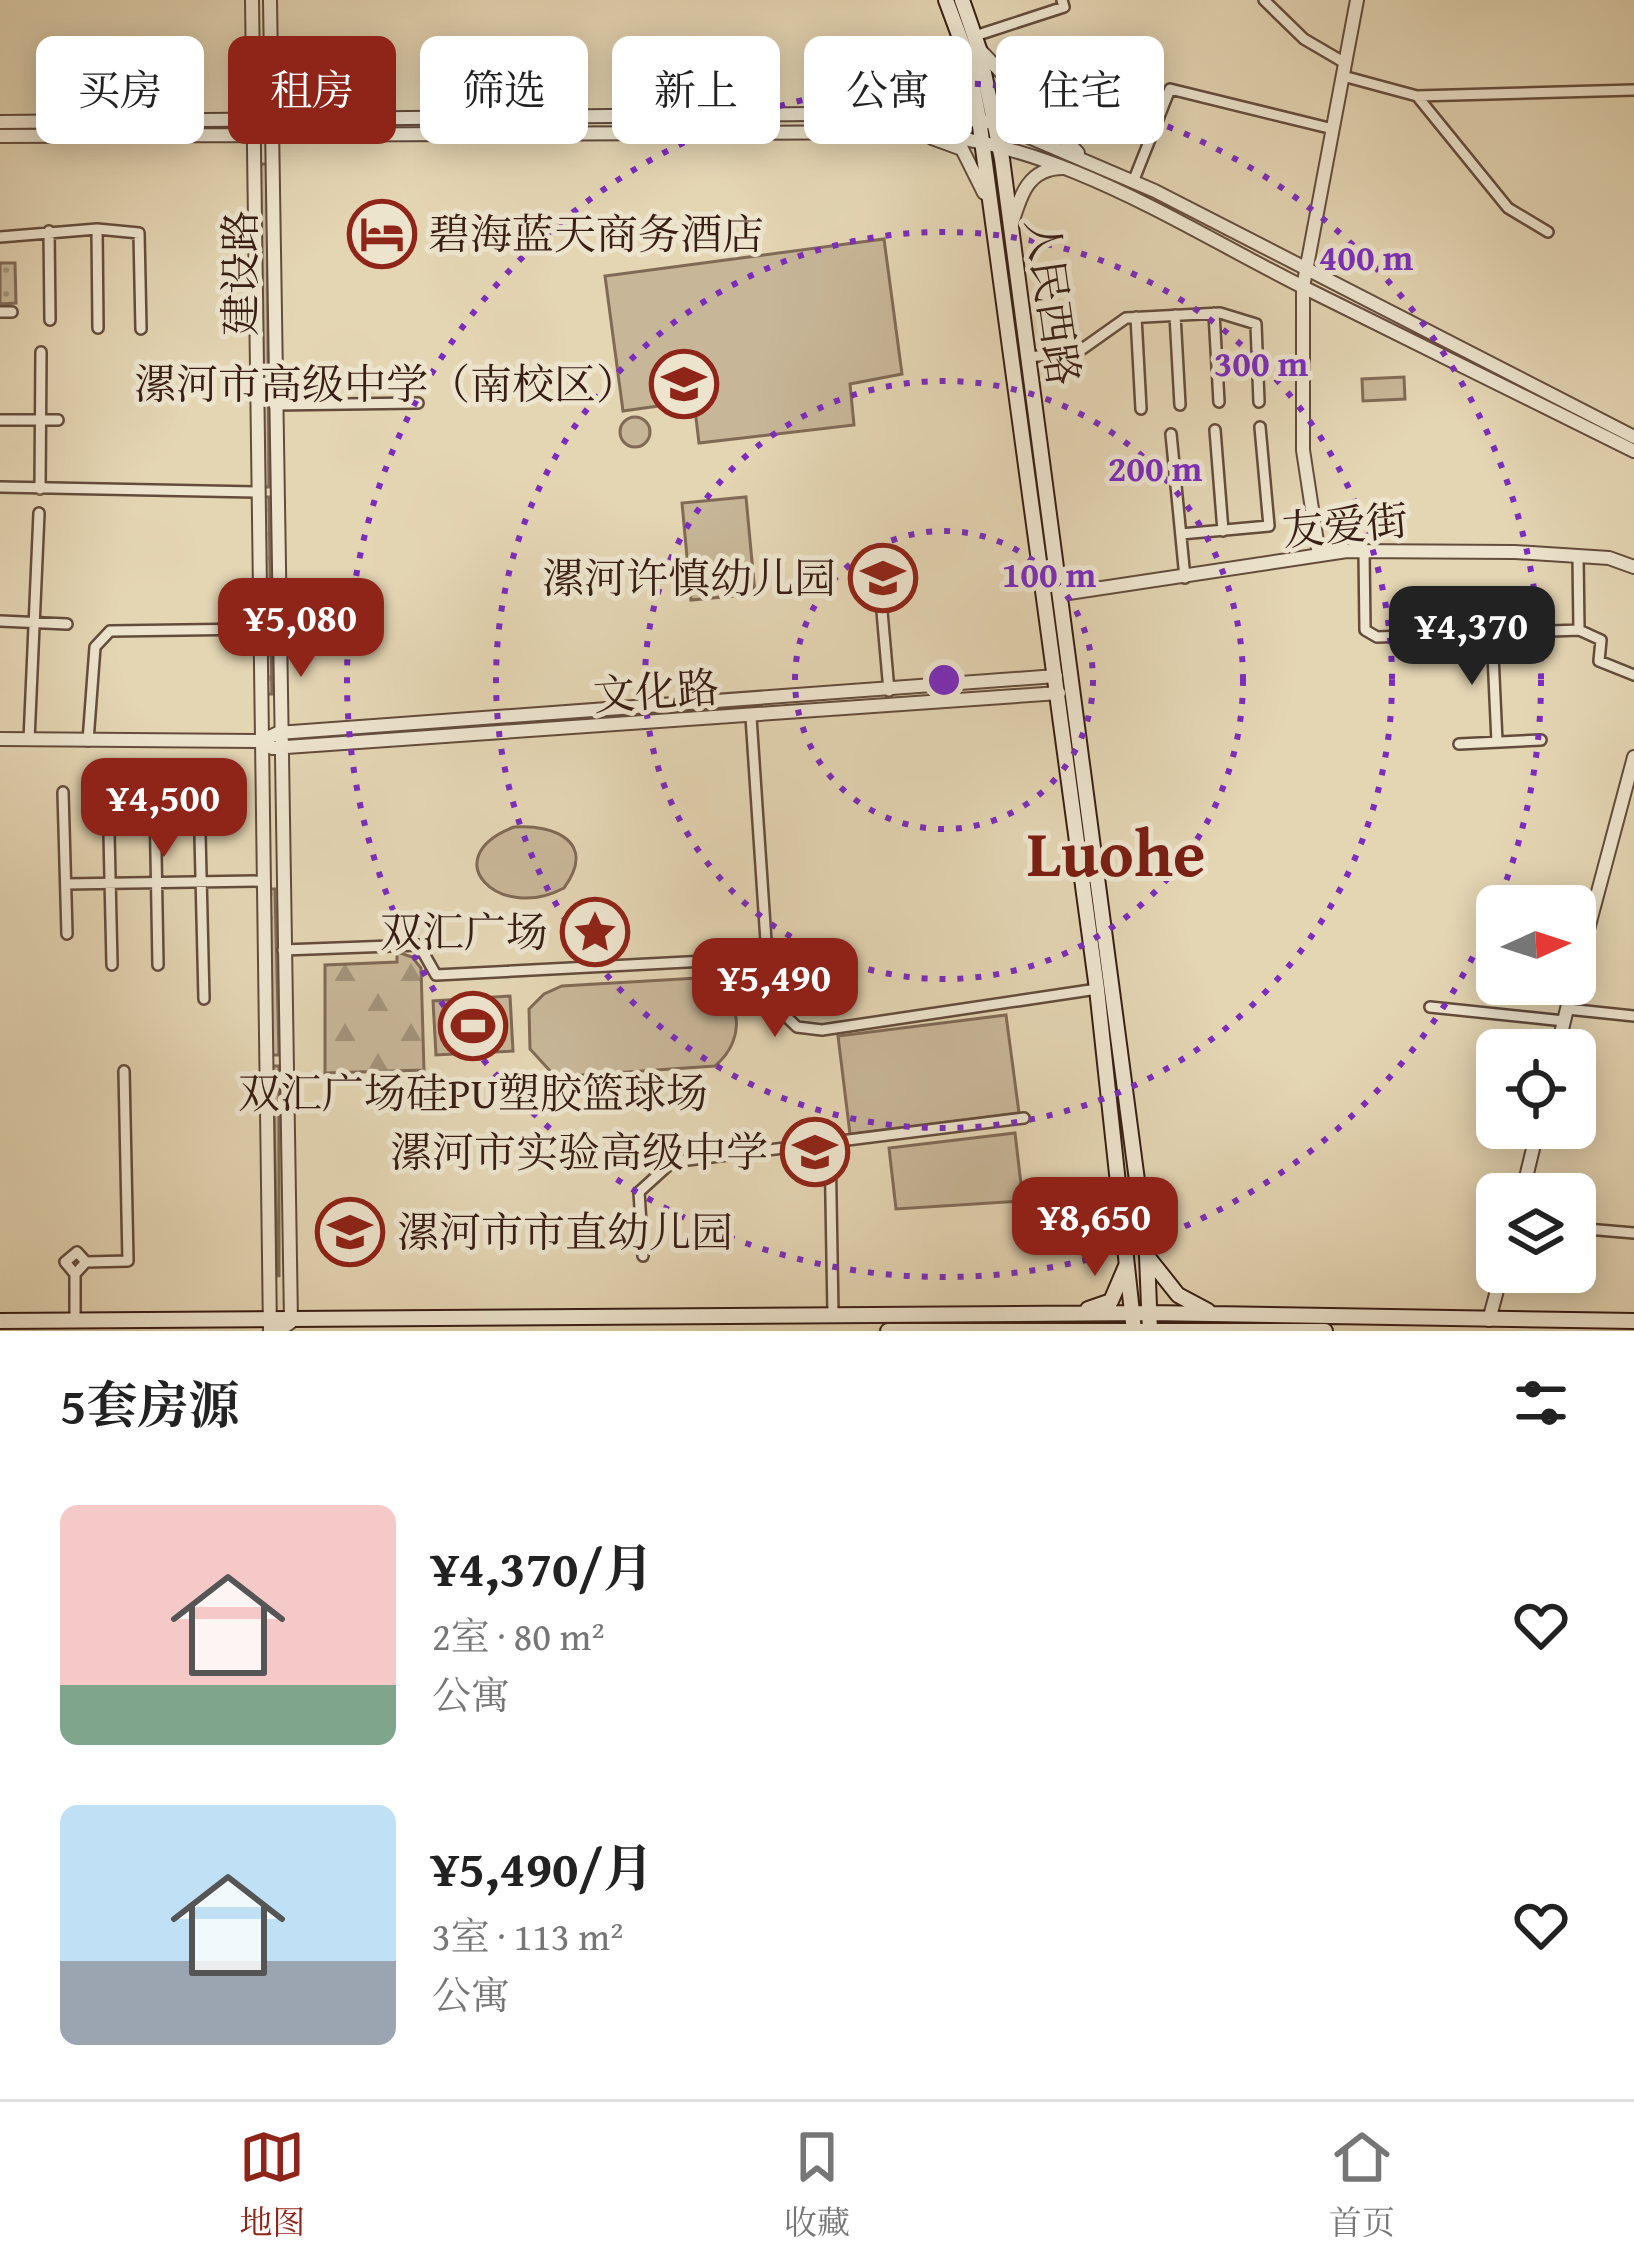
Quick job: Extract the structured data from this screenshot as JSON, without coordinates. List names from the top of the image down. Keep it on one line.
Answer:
{"streets":{"main road":["人民西路"],"street":["建设路","友爱街","文化路"]},"crossings":[["建设路","文化路"],["人民西路","友爱街"],["人民西路","文化路"]],"districts":["Luohe"],"places":{"hotel":["碧海蓝天商务酒店"],"school or university":["漯河市高级中学（南校区）","漯河许慎幼儿园","漯河市实验高级中学","漯河市市直幼儿园"],"place":["双汇广场"],"sports":["双汇广场硅PU塑胶篮球场"]},"north":"right","page":{"chip":["买房","租房","筛选","新上","公寓","住宅"],"price":["¥5,080","¥4,370","¥4,500","¥5,490","¥8,650"],"heading":"5套房源","list":[{"name":"¥4,370/月","note":"2室 · 80 m² · 公寓"},{"name":"¥5,490/月","note":"3室 · 113 m² · 公寓"}],"tabs":["地图","收藏","首页"]},"rings":["400 m","300 m","200 m","100 m"]}
